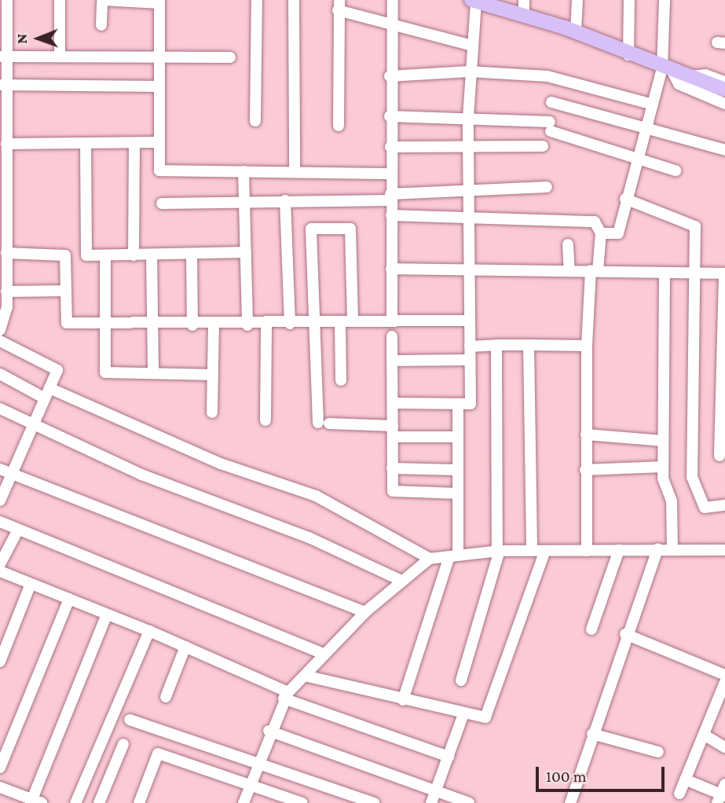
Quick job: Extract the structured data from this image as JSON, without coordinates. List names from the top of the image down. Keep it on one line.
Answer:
{"scale_bar":"100 m","north":"left"}
